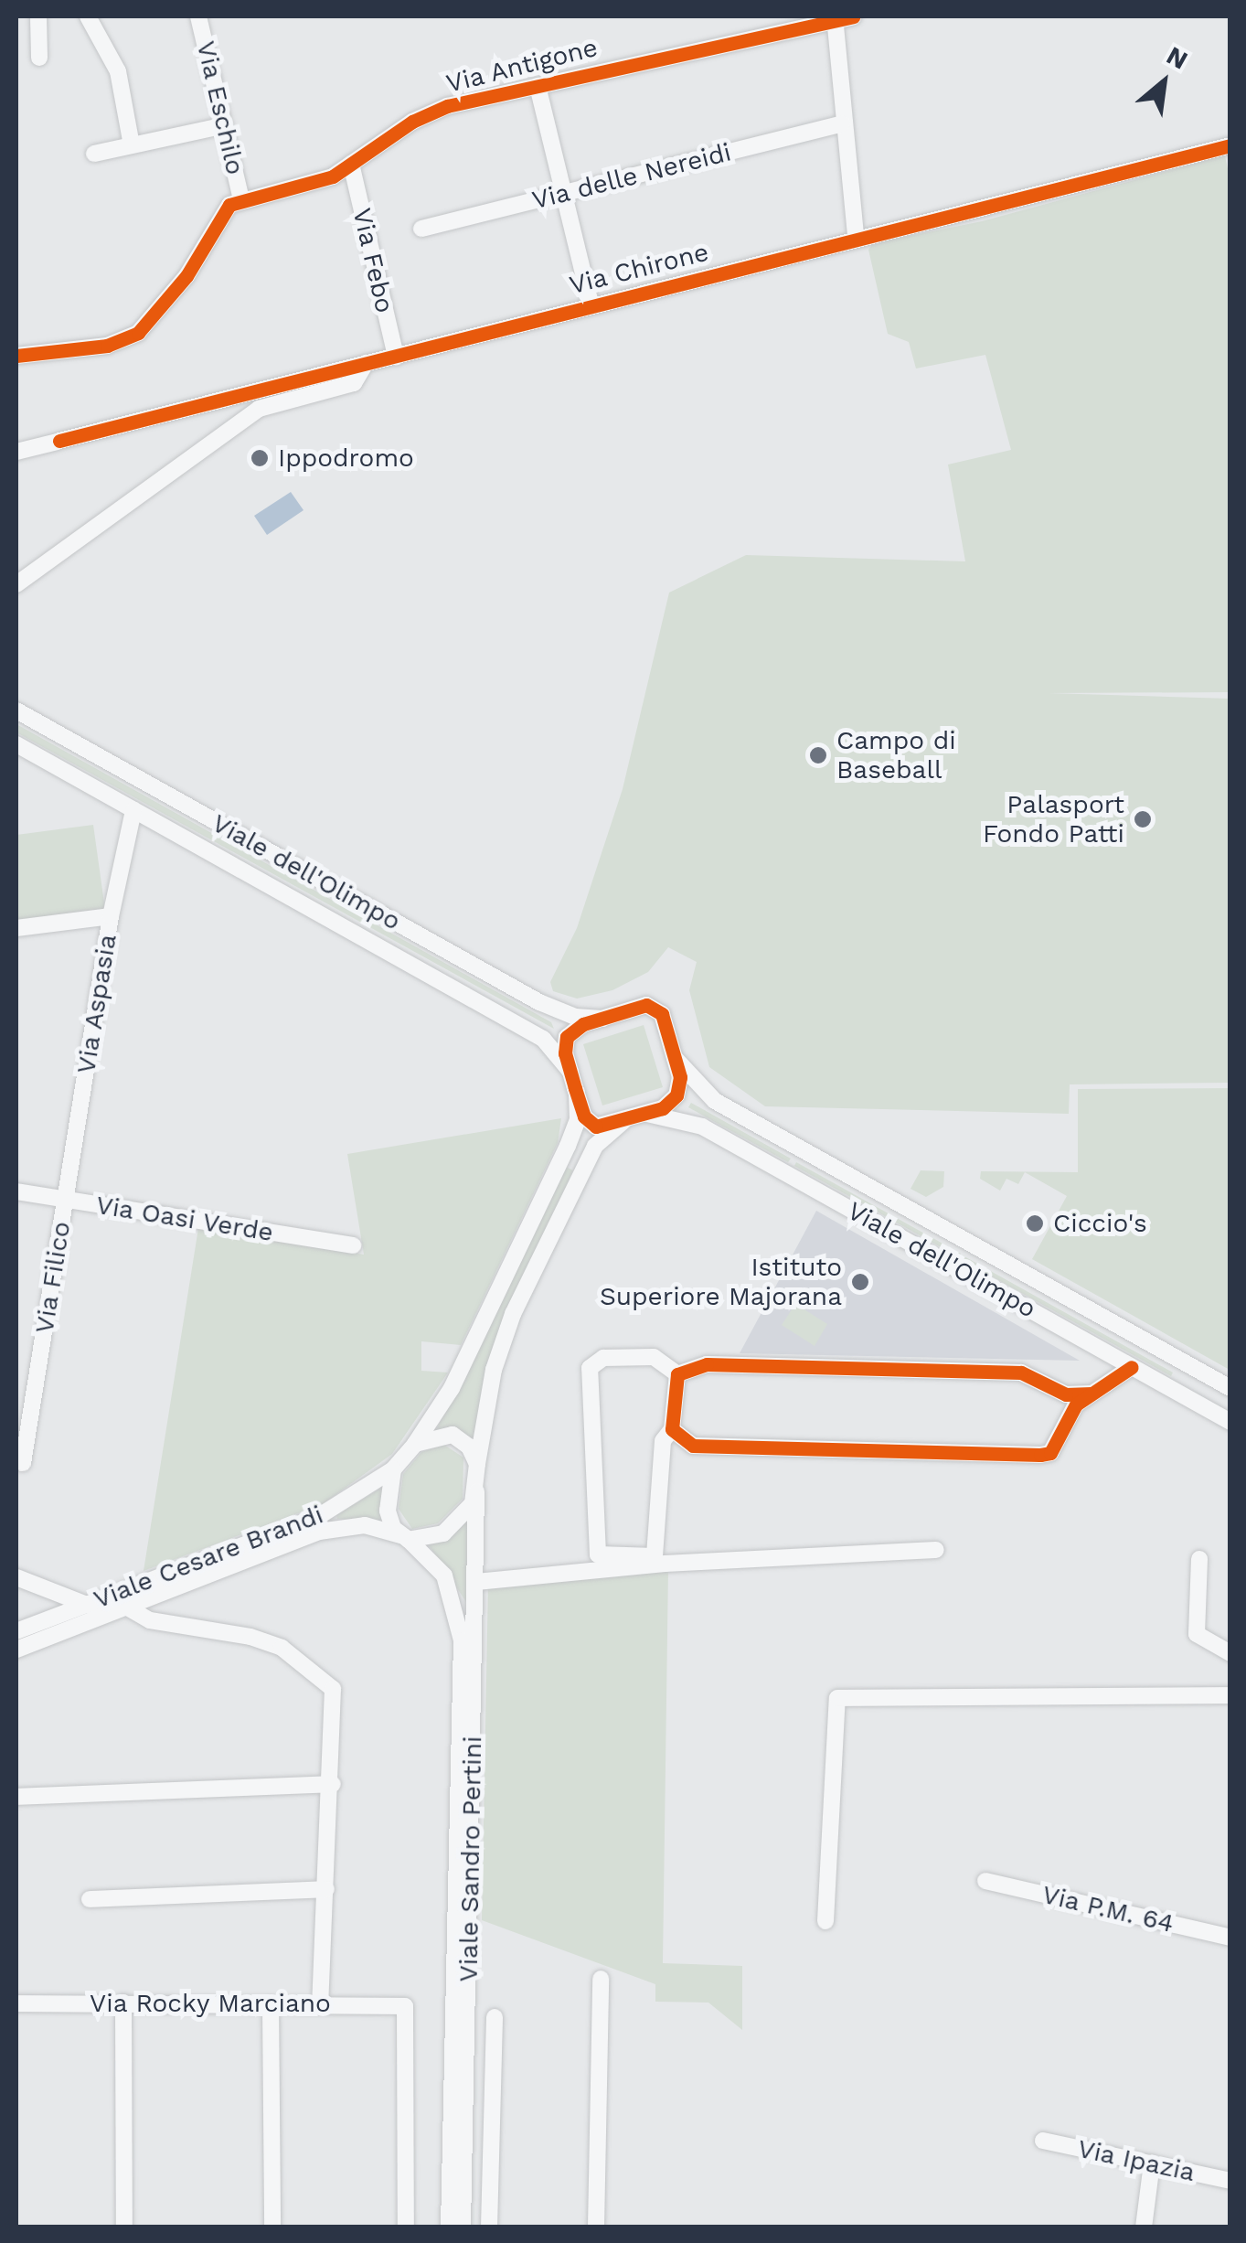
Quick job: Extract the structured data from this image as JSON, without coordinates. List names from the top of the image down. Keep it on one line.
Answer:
{"streets":{"street":["Via Antigone","Via Eschilo","Via delle Nereidi","Via Febo","Via Chirone","Viale dell'Olimpo","Via Aspasia","Via Oasi Verde","Via Filico","Viale Cesare Brandi","Viale Sandro Pertini","Via P.M. 64","Via Rocky Marciano","Via Ipazia"]},"crossings":[["Via Antigone","Via Eschilo"],["Via Antigone","Via Febo"],["Via Febo","Via Chirone"],["Viale dell'Olimpo","Via Aspasia"],["Via Aspasia","Via Oasi Verde"],["Via Aspasia","Via Filico"],["Via Oasi Verde","Via Filico"],["Viale Cesare Brandi","Viale Sandro Pertini"]],"places":["Ippodromo","Campo di Baseball","Palasport Fondo Patti","Ciccio's","Istituto Superiore Majorana"],"north":"top right"}
